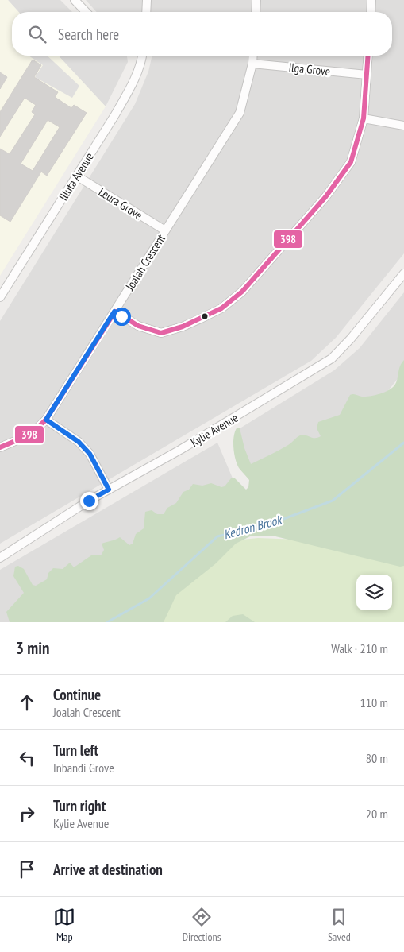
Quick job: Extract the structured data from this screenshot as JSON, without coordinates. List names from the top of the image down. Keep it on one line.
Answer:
{"streets":{"street":["Ilga Grove","Illuta Avenue","Leura Grove","Joalah Crescent","Kylie Avenue"]},"crossings":[["Ilga Grove","Joalah Crescent"],["Illuta Avenue","Leura Grove"],["Leura Grove","Joalah Crescent"]],"water":["Kedron Brook"],"lines":["transit line 398"],"page":{"search":"Search here","heading":["3 min","Walk · 210 m"],"list":[["Continue","Joalah Crescent","110 m"],["Turn left","Inbandi Grove","80 m"],["Turn right","Kylie Avenue","20 m"],"Arrive at destination"],"nav":["Map","Directions","Saved"]}}
